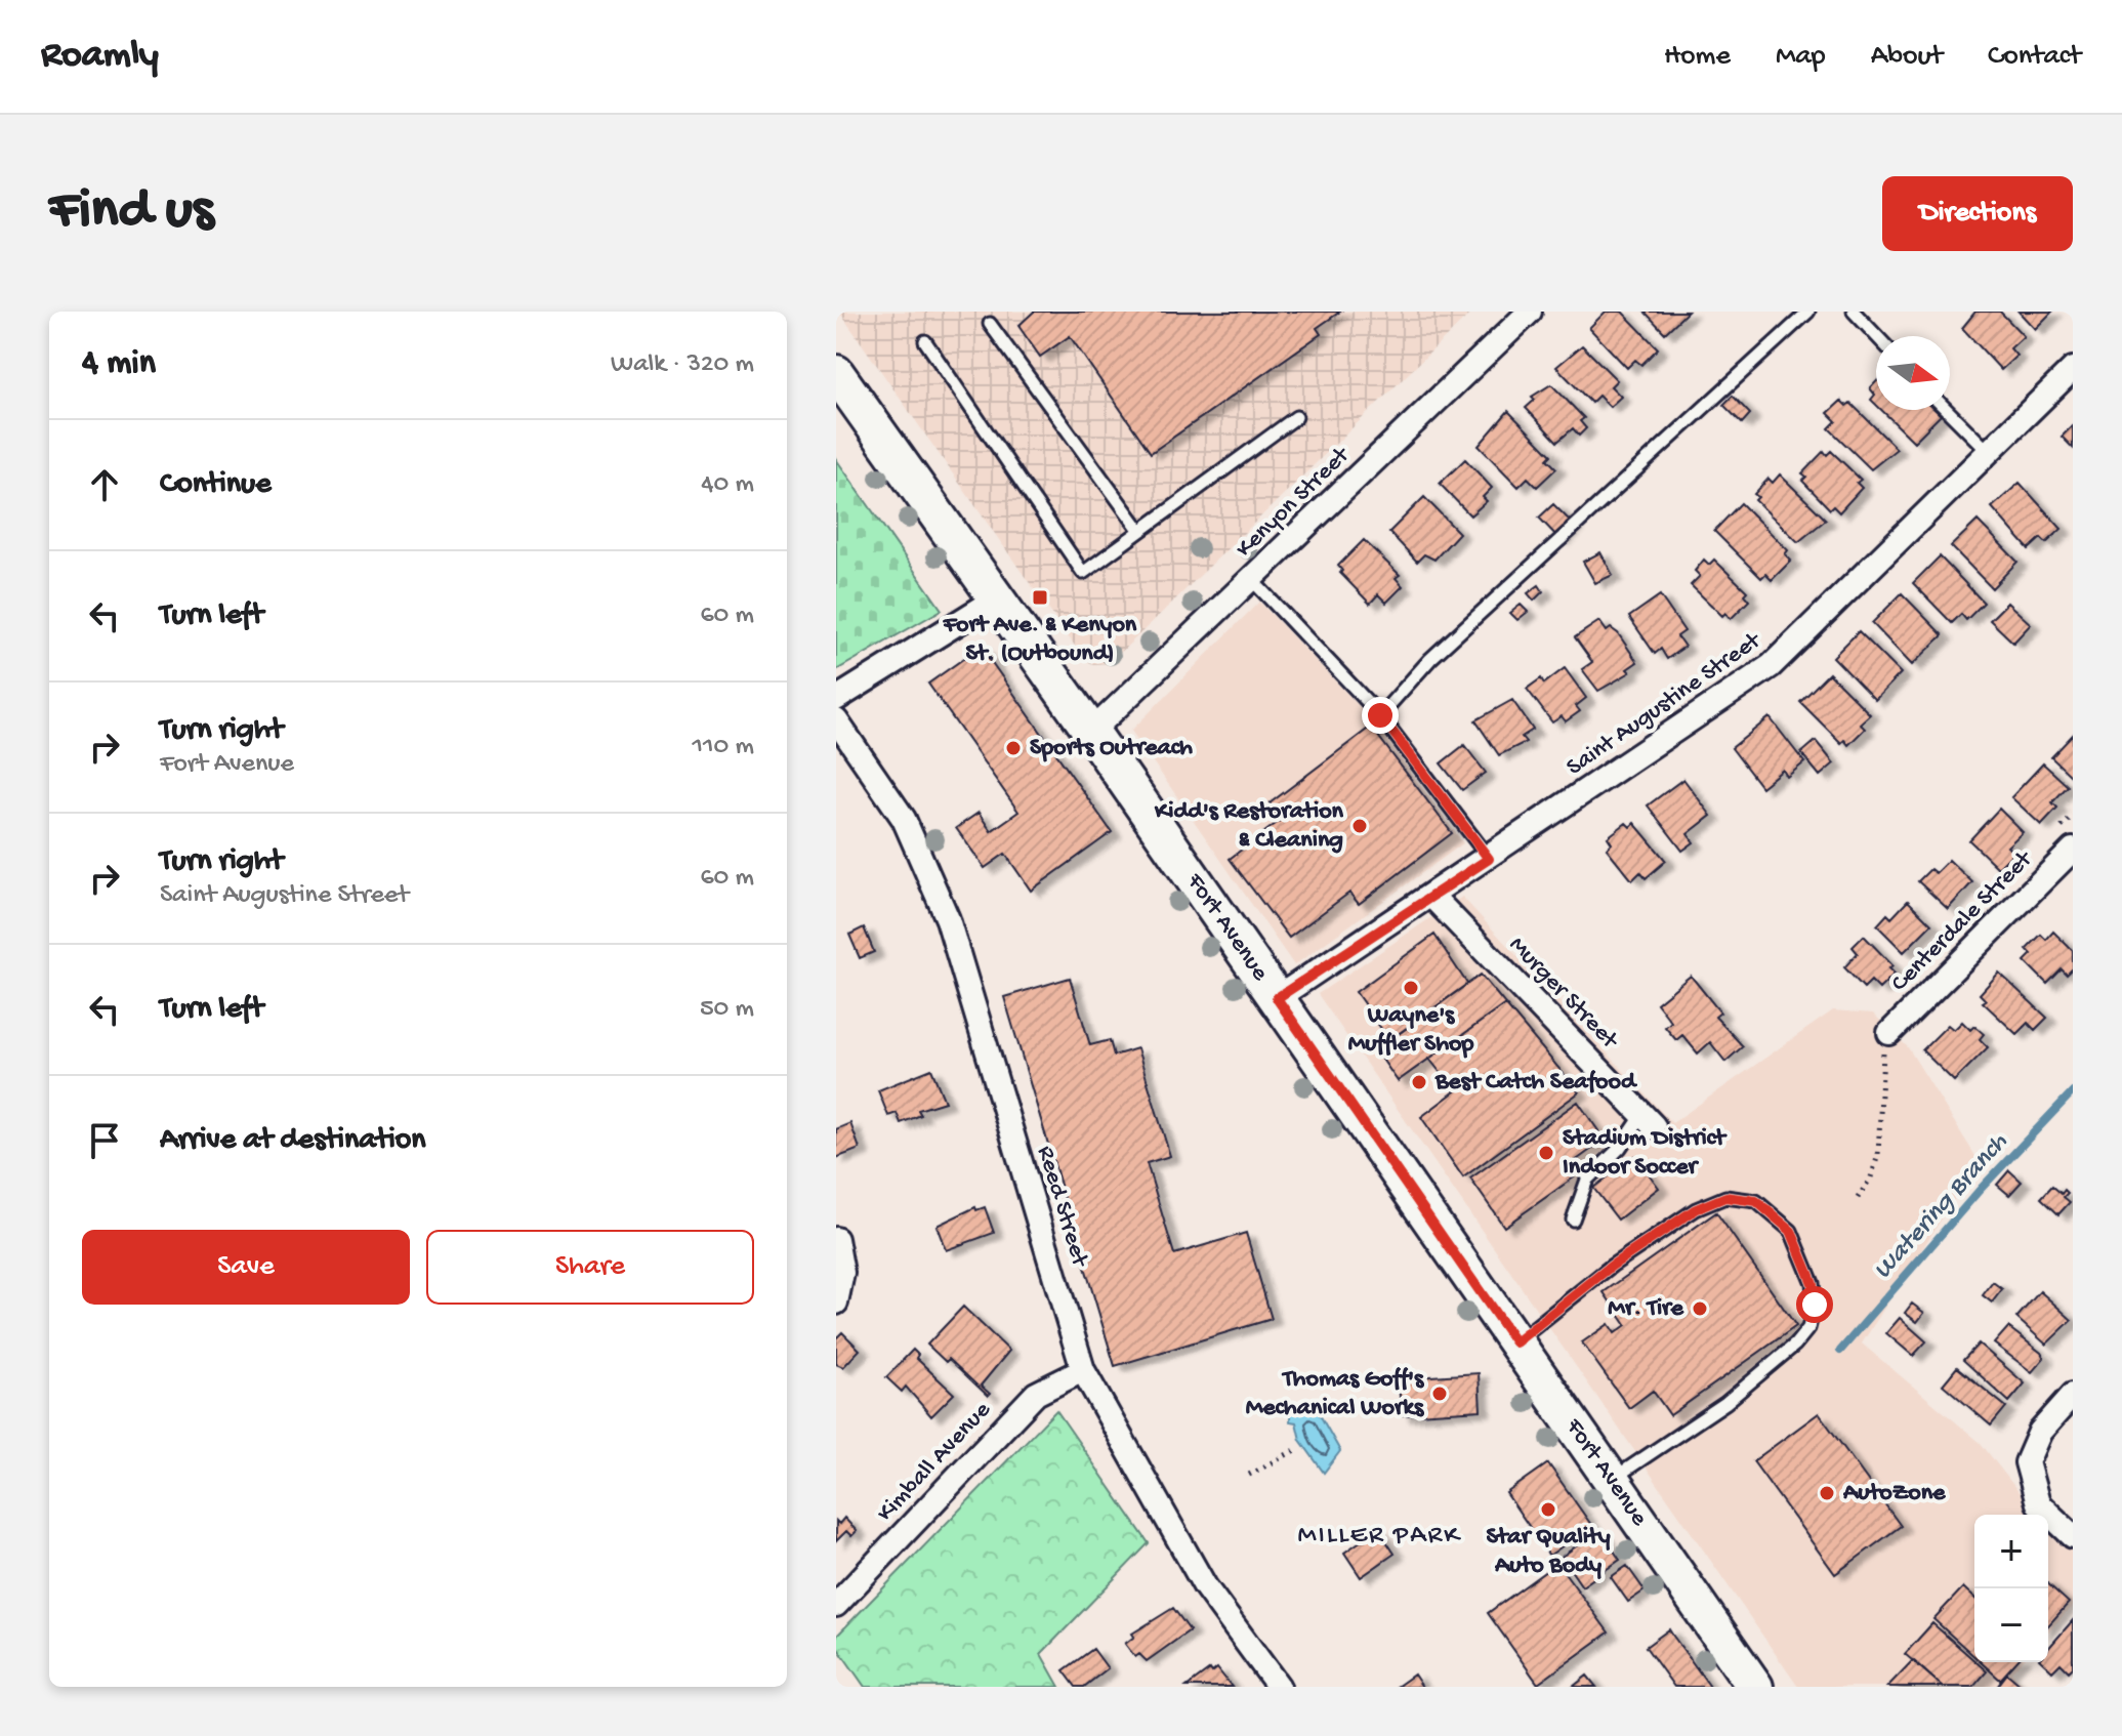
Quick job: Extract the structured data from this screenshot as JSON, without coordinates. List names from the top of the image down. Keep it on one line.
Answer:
{"streets":{"main road":["Fort Avenue"],"street":["Kenyon Street","Saint Augustine Street","Centerdale Street","Murger Street","Reed Street","Kimball Avenue"]},"crossings":[["Kenyon Street","Fort Avenue"],["Saint Augustine Street","Fort Avenue"],["Saint Augustine Street","Murger Street"],["Reed Street","Kimball Avenue"]],"districts":["MILLER PARK"],"water":["Watering Branch"],"places":{"transit":["Fort Ave. & Kenyon St. (Outbound)"],"other":["Sports Outreach","Kidd's Restoration & Cleaning","Wayne's Muffler Shop","Best Catch Seafood","Stadium District Indoor Soccer","Mr. Tire","Thomas Goff's Mechanical Works","AutoZone","Star Quality Auto Body"]},"north":"right","page":{"header":"Roamly","nav":["Home","Map","About","Contact"],"buttons":["Directions",["Save","Share"]],"title":"Find us","heading":["4 min","Walk · 320 m"],"list":[["Continue","40 m"],["Turn left","60 m"],["Turn right","Fort Avenue","110 m"],["Turn right","Saint Augustine Street","60 m"],["Turn left","50 m"],"Arrive at destination"],"map_buttons":["+","−"]}}
